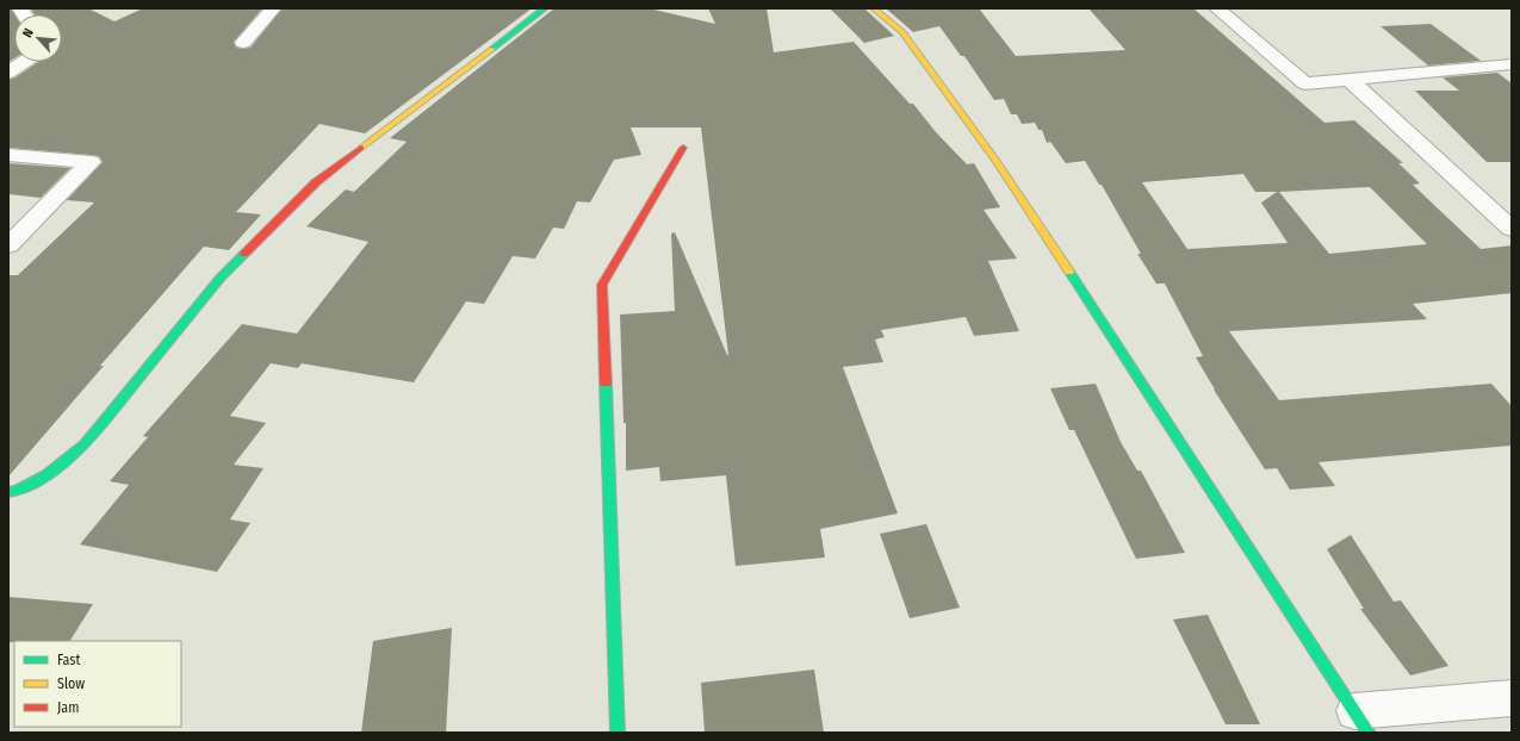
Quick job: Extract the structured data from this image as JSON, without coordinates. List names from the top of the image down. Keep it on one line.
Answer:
{"legend":["Fast","Slow","Jam"],"north":"top left"}
